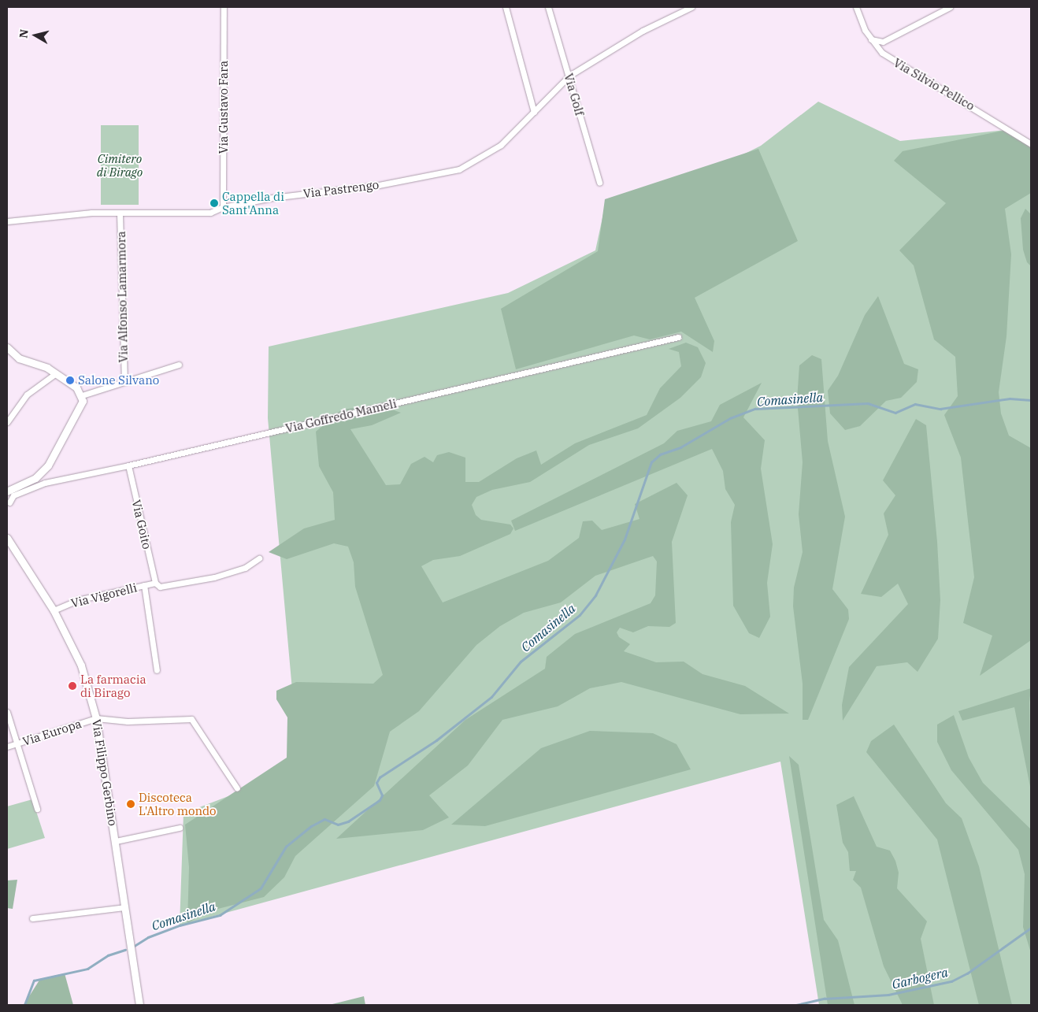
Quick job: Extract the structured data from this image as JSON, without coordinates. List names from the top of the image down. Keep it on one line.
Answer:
{"streets":{"street":["Via Silvio Pellico","Via Golf","Via Gustavo Fara","Via Pastrengo","Via Alfonso Lamarmora","Via Goffredo Mameli","Via Goito","Via Vigorelli","Via Europa","Via Filippo Gerbino"]},"crossings":[["Via Golf","Via Pastrengo"],["Via Gustavo Fara","Via Pastrengo"],["Via Pastrengo","Via Alfonso Lamarmora"],["Via Goffredo Mameli","Via Goito"],["Via Goito","Via Vigorelli"],["Via Vigorelli","Via Filippo Gerbino"],["Via Europa","Via Filippo Gerbino"]],"water":["Comasinella","Garbogera"],"parks":["Cimitero di Birago"],"places":["Cappella di Sant'Anna","Salone Silvano","La farmacia di Birago","Discoteca L'Altro mondo"],"north":"left"}
